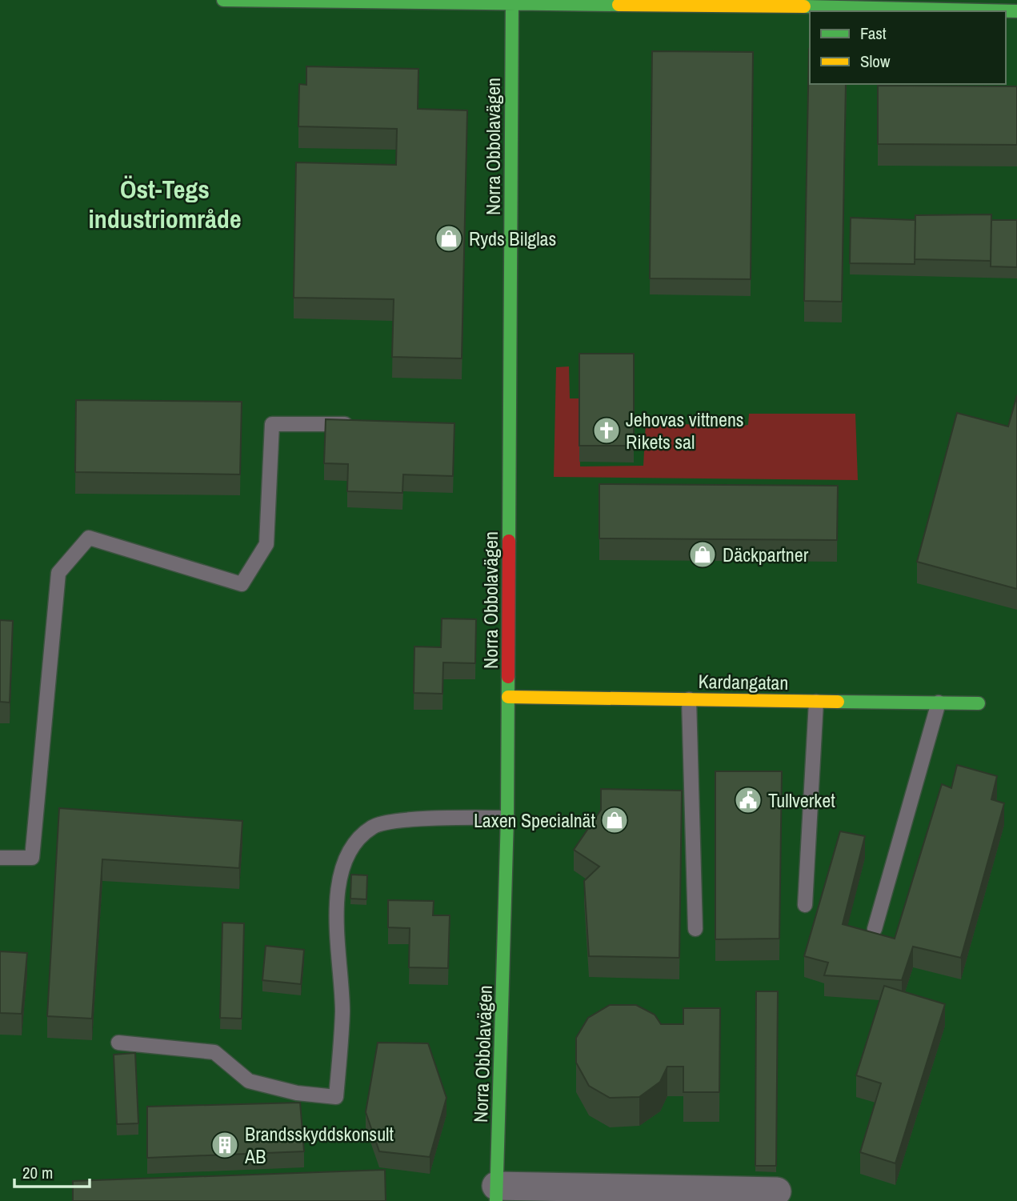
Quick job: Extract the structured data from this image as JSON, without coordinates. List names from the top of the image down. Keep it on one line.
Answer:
{"streets":{"street":["Norra Obbolavägen","Kardangatan"]},"crossings":[["Norra Obbolavägen","Kardangatan"]],"districts":["Öst-Tegs industriområde"],"places":{"shop":["Ryds Bilglas","Däckpartner","Laxen Specialnät"],"church":["Jehovas vittnens Rikets sal"],"public building":["Tullverket"],"building":["Brandsskyddskonsult AB"]},"legend":["Fast","Slow"],"scale_bar":"20 m"}
